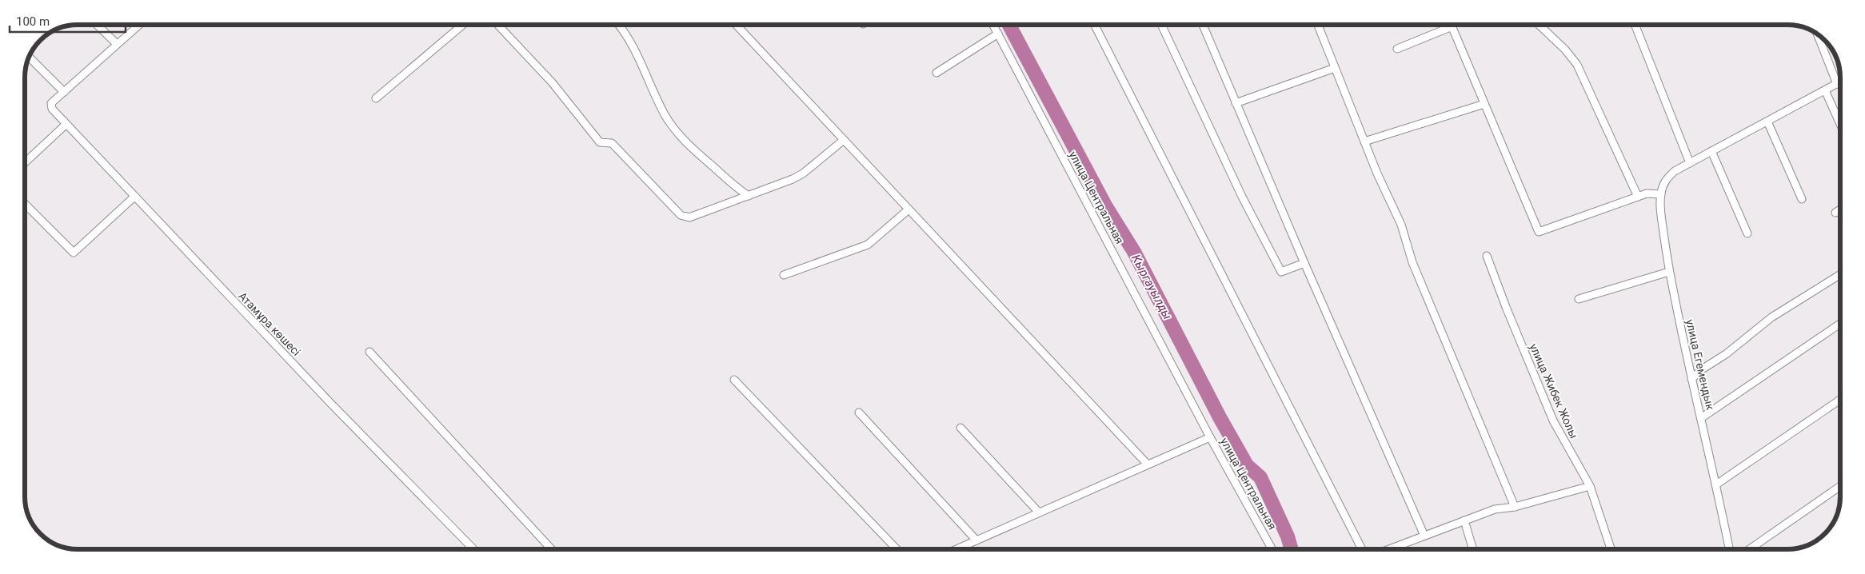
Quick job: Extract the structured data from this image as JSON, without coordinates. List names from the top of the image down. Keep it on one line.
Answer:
{"streets":{"street":["улица Центральная","Атамұра көшесі","улица Егемендык","улица Жибек Жолы"]},"water":["Кыргауылды"],"scale_bar":"100 m"}
